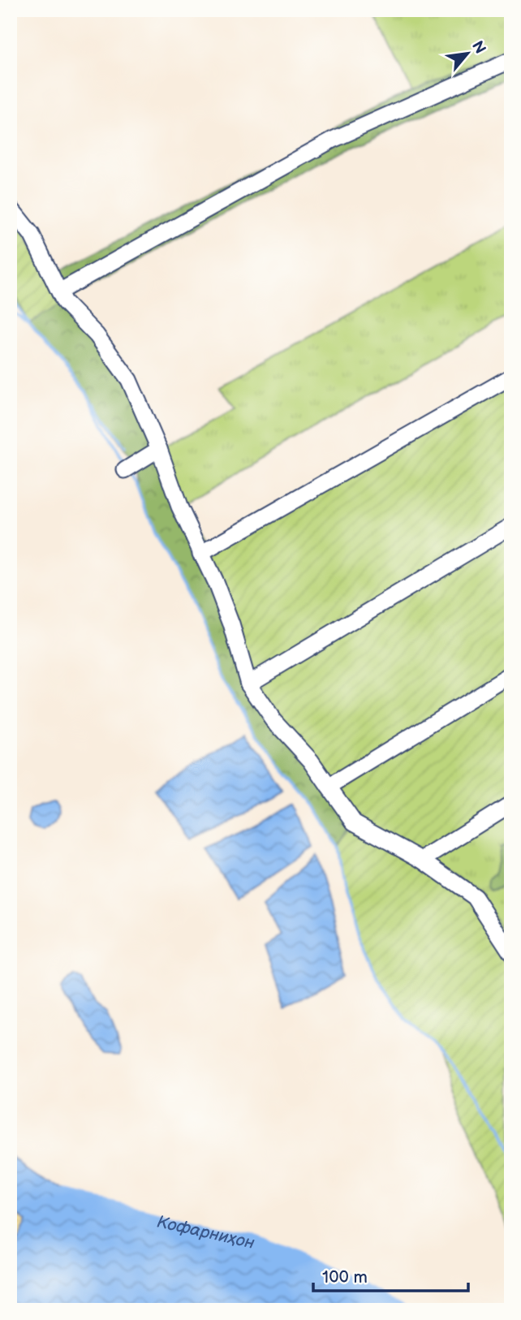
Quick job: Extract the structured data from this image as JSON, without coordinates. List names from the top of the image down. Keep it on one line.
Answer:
{"water":["Кофарниҳон"],"scale_bar":"100 m","north":"top right"}
